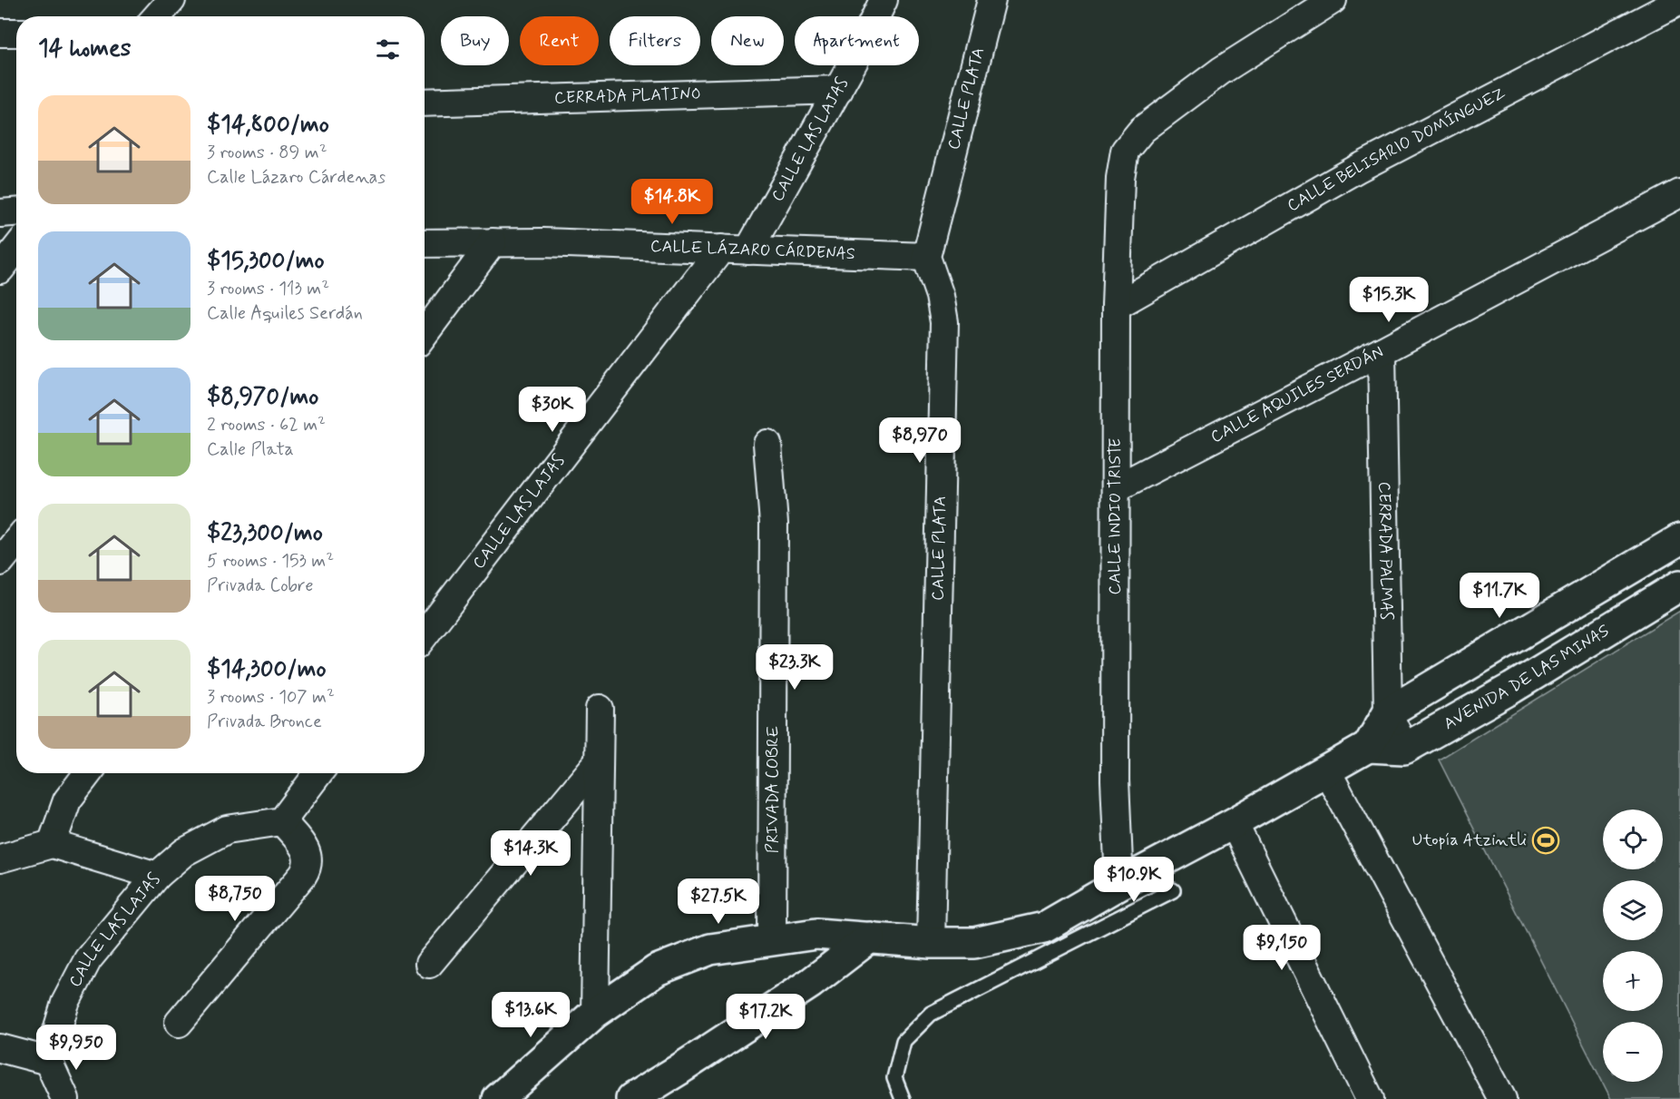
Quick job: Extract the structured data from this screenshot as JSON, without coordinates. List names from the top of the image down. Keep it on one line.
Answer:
{"streets":{"street":["CERRADA PLATINO","CALLE PLATA","CALLE LAS LAJAS","CALLE BELISARIO DOMÍNGUEZ","CALLE LÁZARO CÁRDENAS","CALLE AQUILES SERDÁN","CALLE INDIO TRISTE","CERRADA PALMAS","AVENIDA DE LAS MINAS","PRIVADA COBRE"]},"crossings":[["CERRADA PLATINO","CALLE LAS LAJAS"],["CALLE PLATA","CALLE LÁZARO CÁRDENAS"],["CALLE LAS LAJAS","CALLE LÁZARO CÁRDENAS"],["CALLE BELISARIO DOMÍNGUEZ","CALLE INDIO TRISTE"],["CALLE AQUILES SERDÁN","CALLE INDIO TRISTE"],["CALLE AQUILES SERDÁN","CERRADA PALMAS"],["CERRADA PALMAS","AVENIDA DE LAS MINAS"]],"places":{"sports":["Utopía Atzintli"]},"page":{"chip":["Buy","Rent","Filters","New","Apartment"],"heading":"14 homes","list":[{"name":"$14,800/mo","note":"3 rooms · 89 m² · Calle Lázaro Cárdenas"},{"name":"$15,300/mo","note":"3 rooms · 113 m² · Calle Aquiles Serdán"},{"name":"$8,970/mo","note":"2 rooms · 62 m² · Calle Plata"},{"name":"$23,300/mo","note":"5 rooms · 153 m² · Privada Cobre"},{"name":"$14,300/mo","note":"3 rooms · 107 m² · Privada Bronce"}],"price":["$14.8K","$15.3K","$30K","$8,970","$11.7K","$23.3K","$14.3K","$10.9K","$8,750","$27.5K","$9,150","$13.6K","$17.2K","$9,950"],"map_buttons":["+","−"]}}
